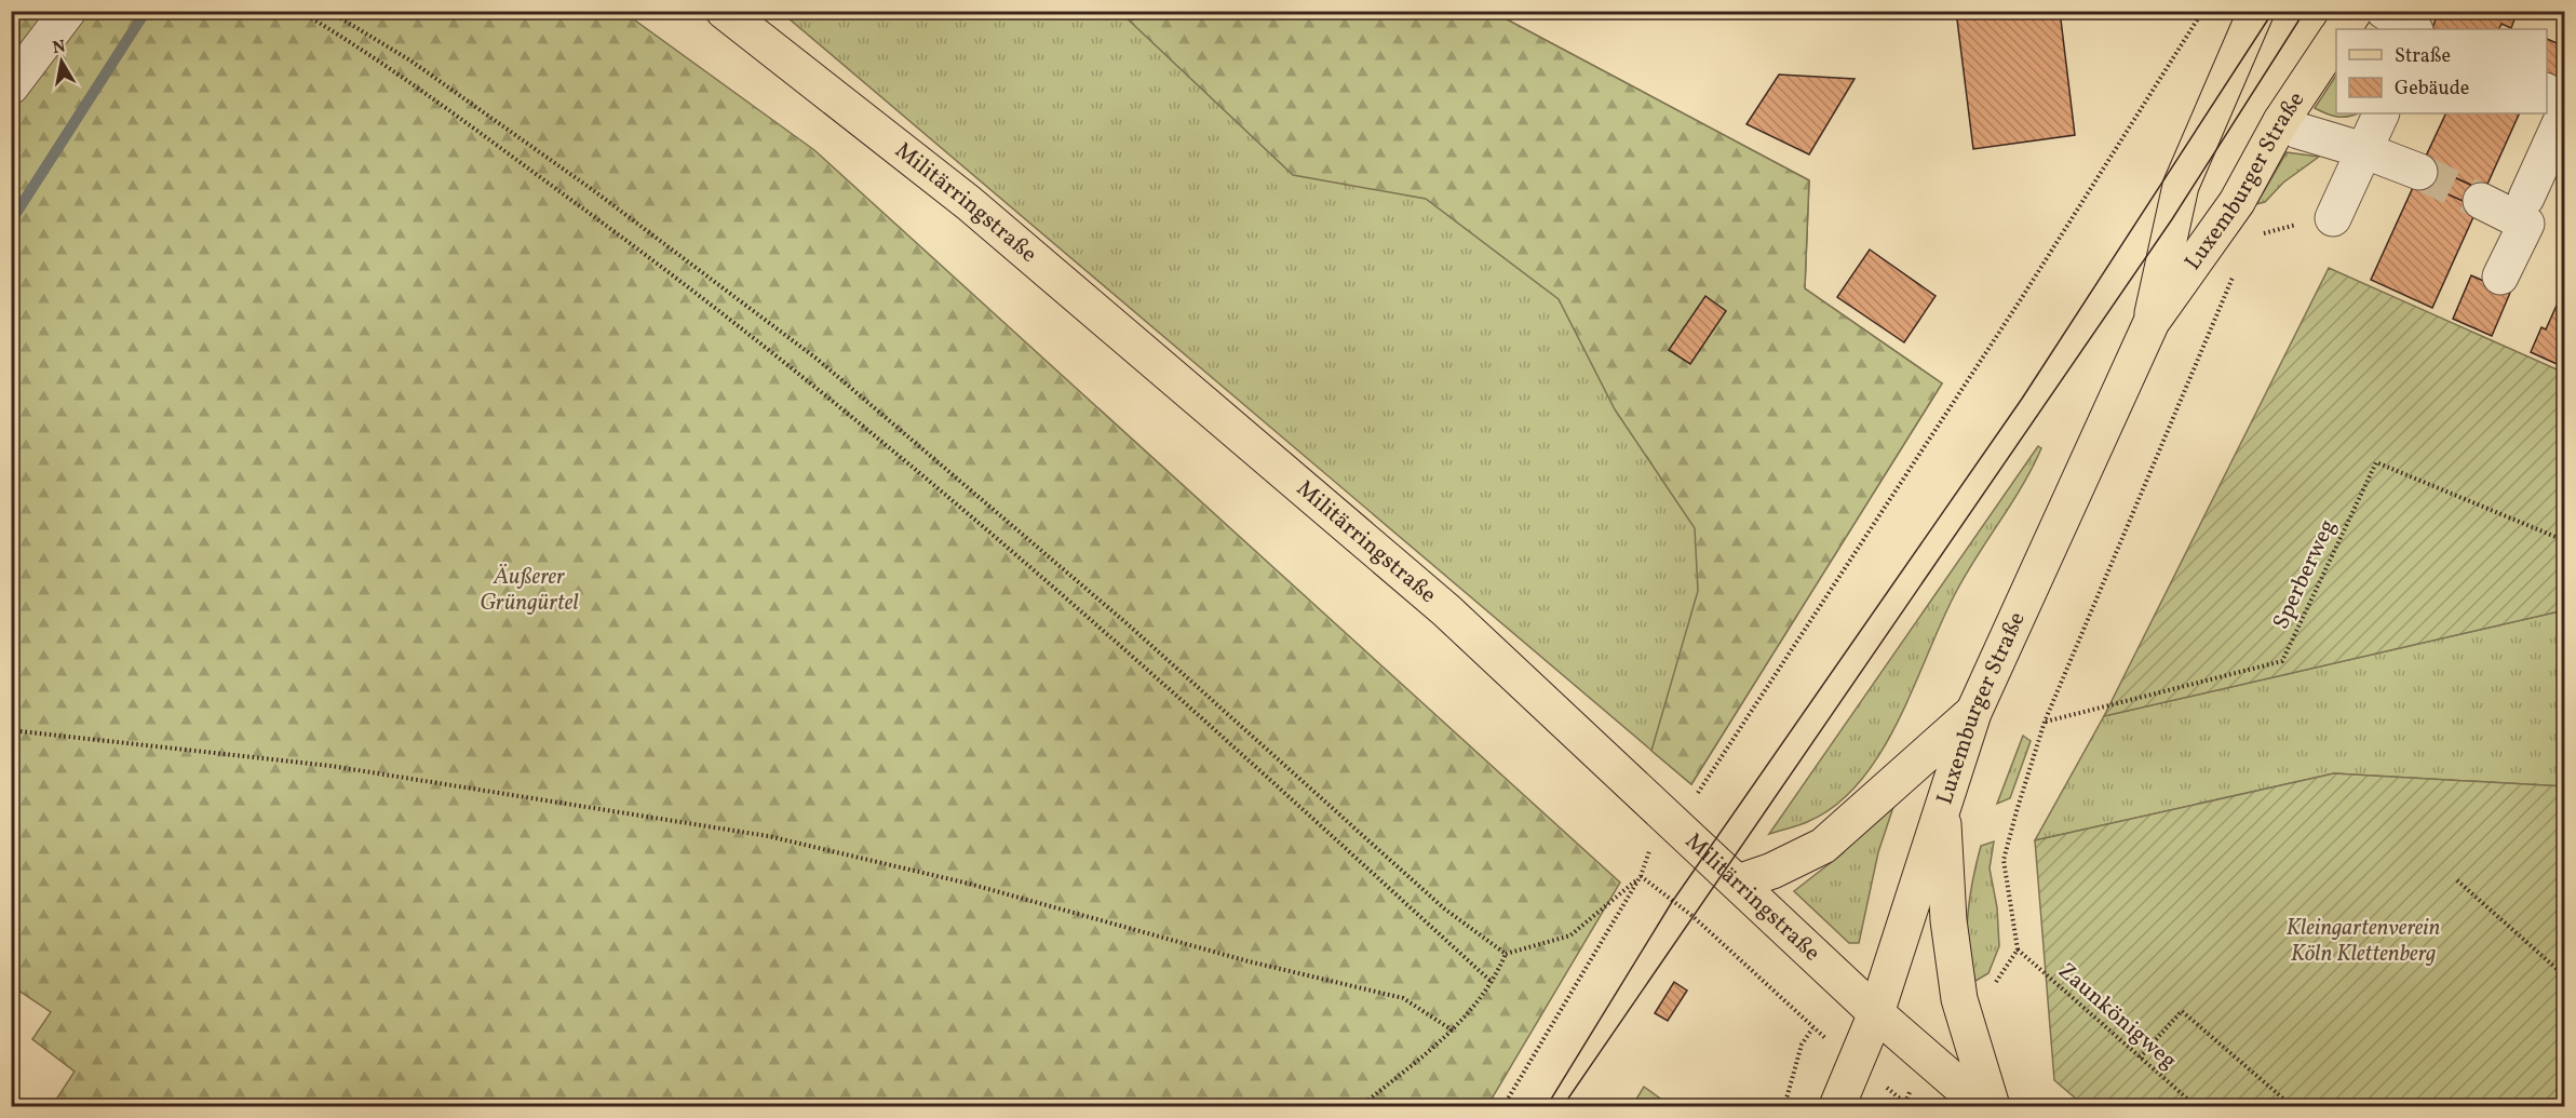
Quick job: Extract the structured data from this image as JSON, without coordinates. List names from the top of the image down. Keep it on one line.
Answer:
{"streets":{"main road":["Luxemburger Straße","Militärringstraße"],"path":["Sperberweg","Zaunkönigweg"]},"crossings":[["Luxemburger Straße","Militärringstraße"]],"parks":["Äußerer Grüngürtel","Kleingartenverein Köln Klettenberg"],"legend":["Straße","Gebäude"],"north":"top"}
